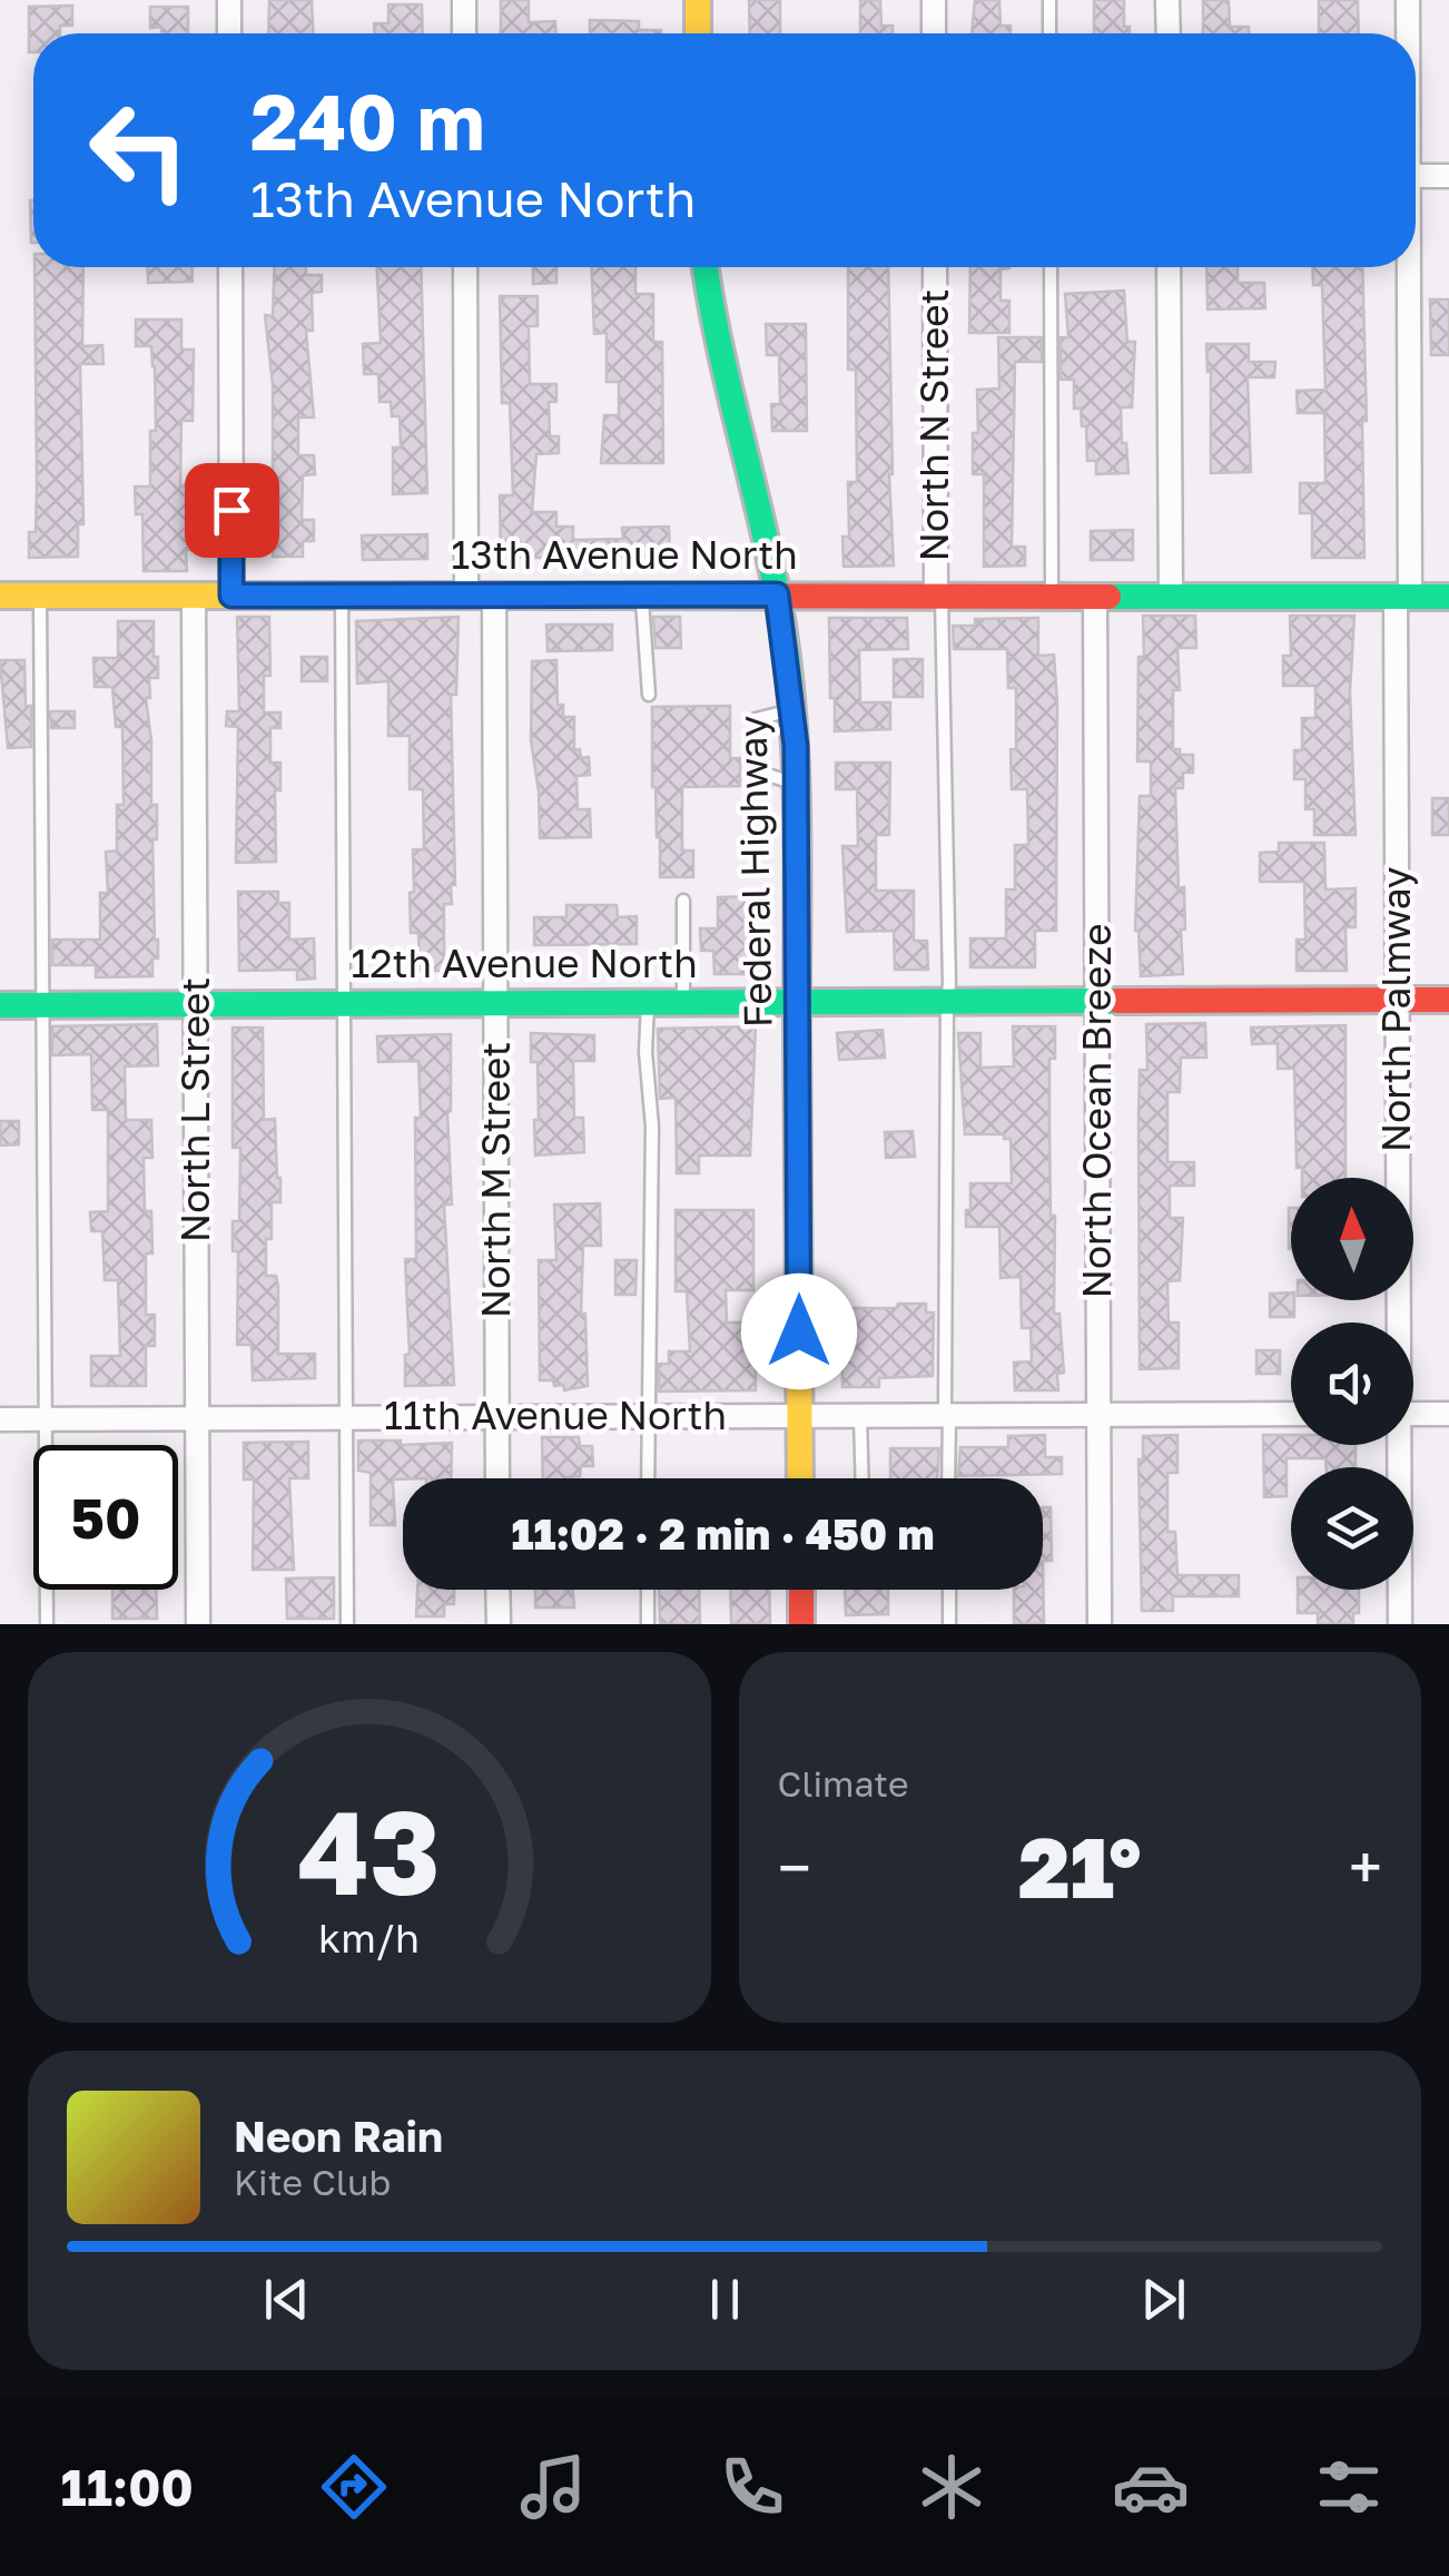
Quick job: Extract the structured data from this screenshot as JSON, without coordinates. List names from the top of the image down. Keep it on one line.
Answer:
{"streets":{"street":["North N Street","13th Avenue North","Federal Highway","12th Avenue North","North Palmway","North L Street","North Ocean Breeze","North M Street","11th Avenue North"]},"crossings":[["North N Street","13th Avenue North"],["13th Avenue North","Federal Highway"],["13th Avenue North","North Palmway"],["13th Avenue North","North L Street"],["13th Avenue North","North Ocean Breeze"],["13th Avenue North","North M Street"],["Federal Highway","12th Avenue North"],["Federal Highway","11th Avenue North"],["12th Avenue North","North Palmway"],["12th Avenue North","North L Street"],["12th Avenue North","North Ocean Breeze"],["12th Avenue North","North M Street"],["North L Street","11th Avenue North"],["North Ocean Breeze","11th Avenue North"],["North M Street","11th Avenue North"]],"north":"top","page":{"turn":["240 m","13th Avenue North"],"limit":"50","trip":"11:02 · 2 min · 450 m","tile":"Climate","heat":["−","21°","+"],"song":["Neon Rain","Kite Club"],"tabs":"11:00","gauge":["43","km/h"]}}
